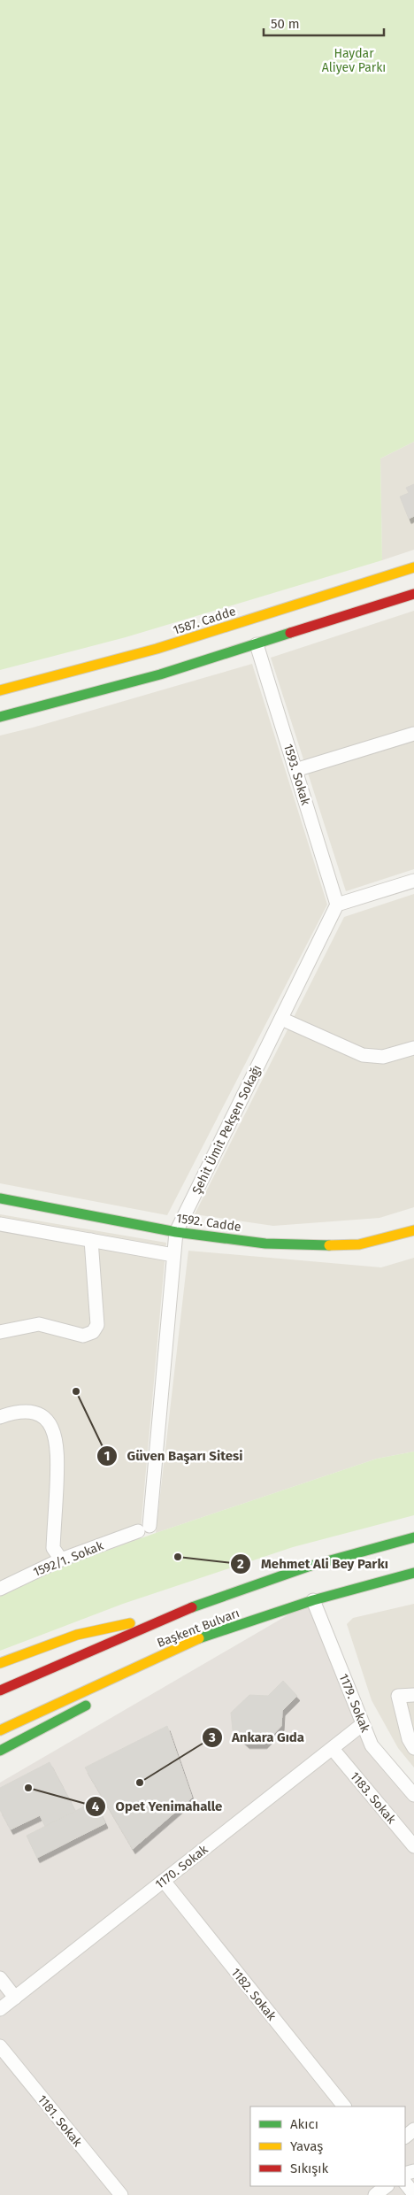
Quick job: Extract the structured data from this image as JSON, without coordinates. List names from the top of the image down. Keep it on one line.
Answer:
{"streets":{"main road":["1587. Cadde","1592. Cadde","Başkent Bulvarı"],"street":["1593. Sokak","Şehit Ümit Pekşen Sokağı","1592/1. Sokak","1179. Sokak","1183. Sokak","1170. Sokak","1182. Sokak","1181. Sokak"]},"crossings":[["1593. Sokak","Şehit Ümit Pekşen Sokağı"],["Şehit Ümit Pekşen Sokağı","1592. Cadde"],["Şehit Ümit Pekşen Sokağı","1592/1. Sokak"],["Başkent Bulvarı","1179. Sokak"],["1179. Sokak","1170. Sokak"],["1183. Sokak","1170. Sokak"],["1170. Sokak","1182. Sokak"]],"parks":["Haydar Aliyev Parkı"],"places":["Güven Başarı Sitesi","Mehmet Ali Bey Parkı","Ankara Gıda","Opet Yenimahalle"],"legend":["Akıcı","Yavaş","Sıkışık"],"scale_bar":"50 m"}
